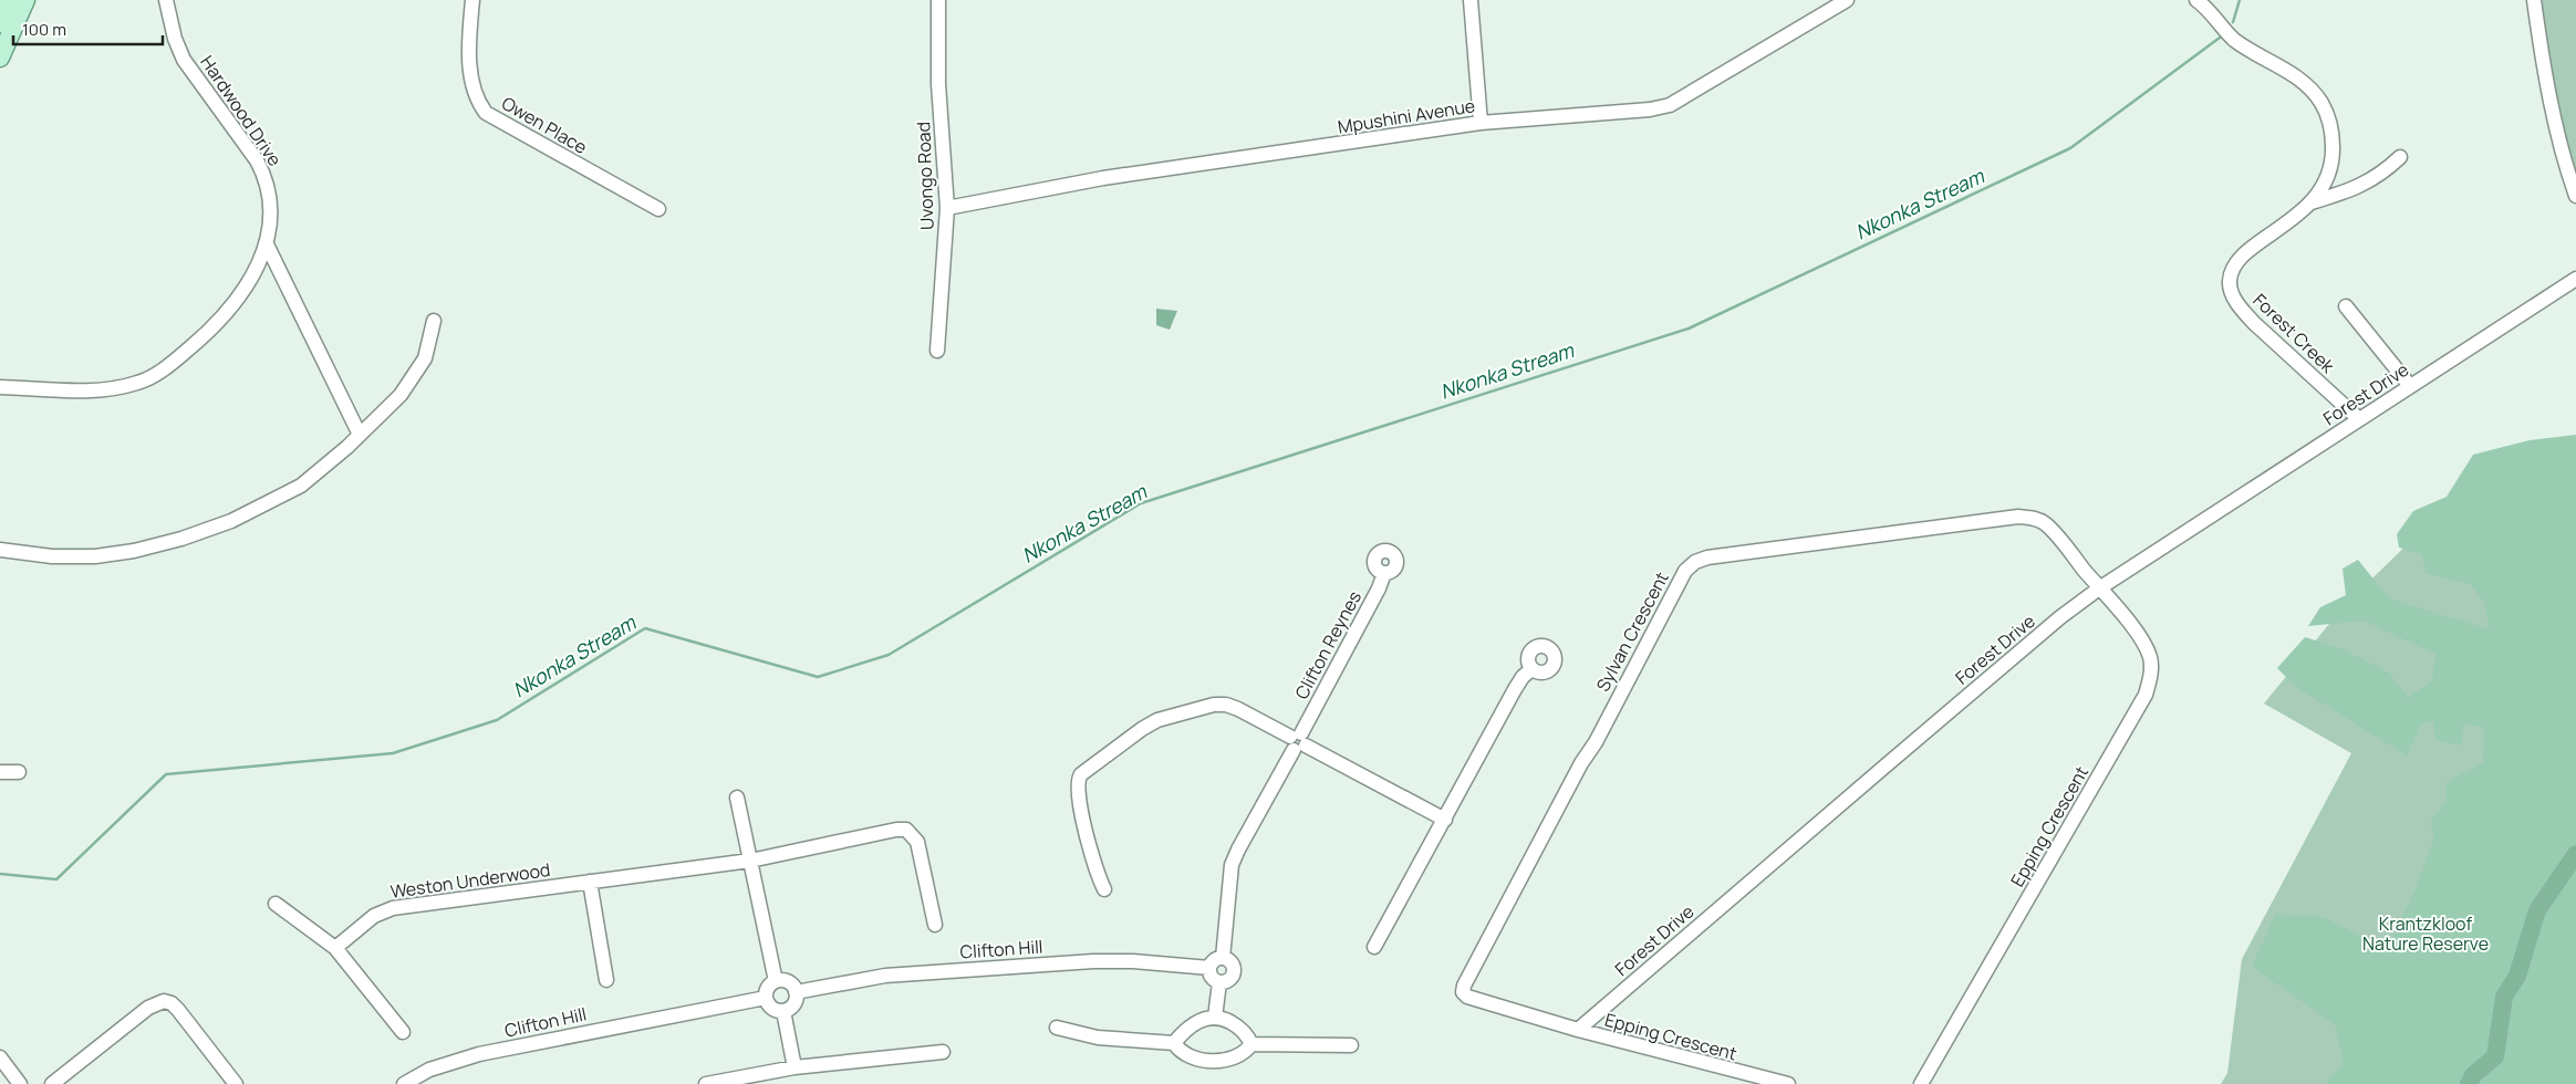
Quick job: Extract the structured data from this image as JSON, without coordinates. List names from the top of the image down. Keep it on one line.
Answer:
{"streets":{"street":["Hardwood Drive","Mpushini Avenue","Owen Place","Uvongo Road","Forest Creek","Forest Drive","Sylvan Crescent","Clifton Reynes","Epping Crescent","Weston Underwood","Clifton Hill"]},"crossings":[["Mpushini Avenue","Uvongo Road"],["Forest Creek","Forest Drive"],["Forest Drive","Sylvan Crescent"],["Forest Drive","Epping Crescent"],["Sylvan Crescent","Epping Crescent"],["Clifton Reynes","Clifton Hill"]],"water":["Nkonka Stream"],"parks":["Krantzkloof Nature Reserve"],"scale_bar":"100 m"}
